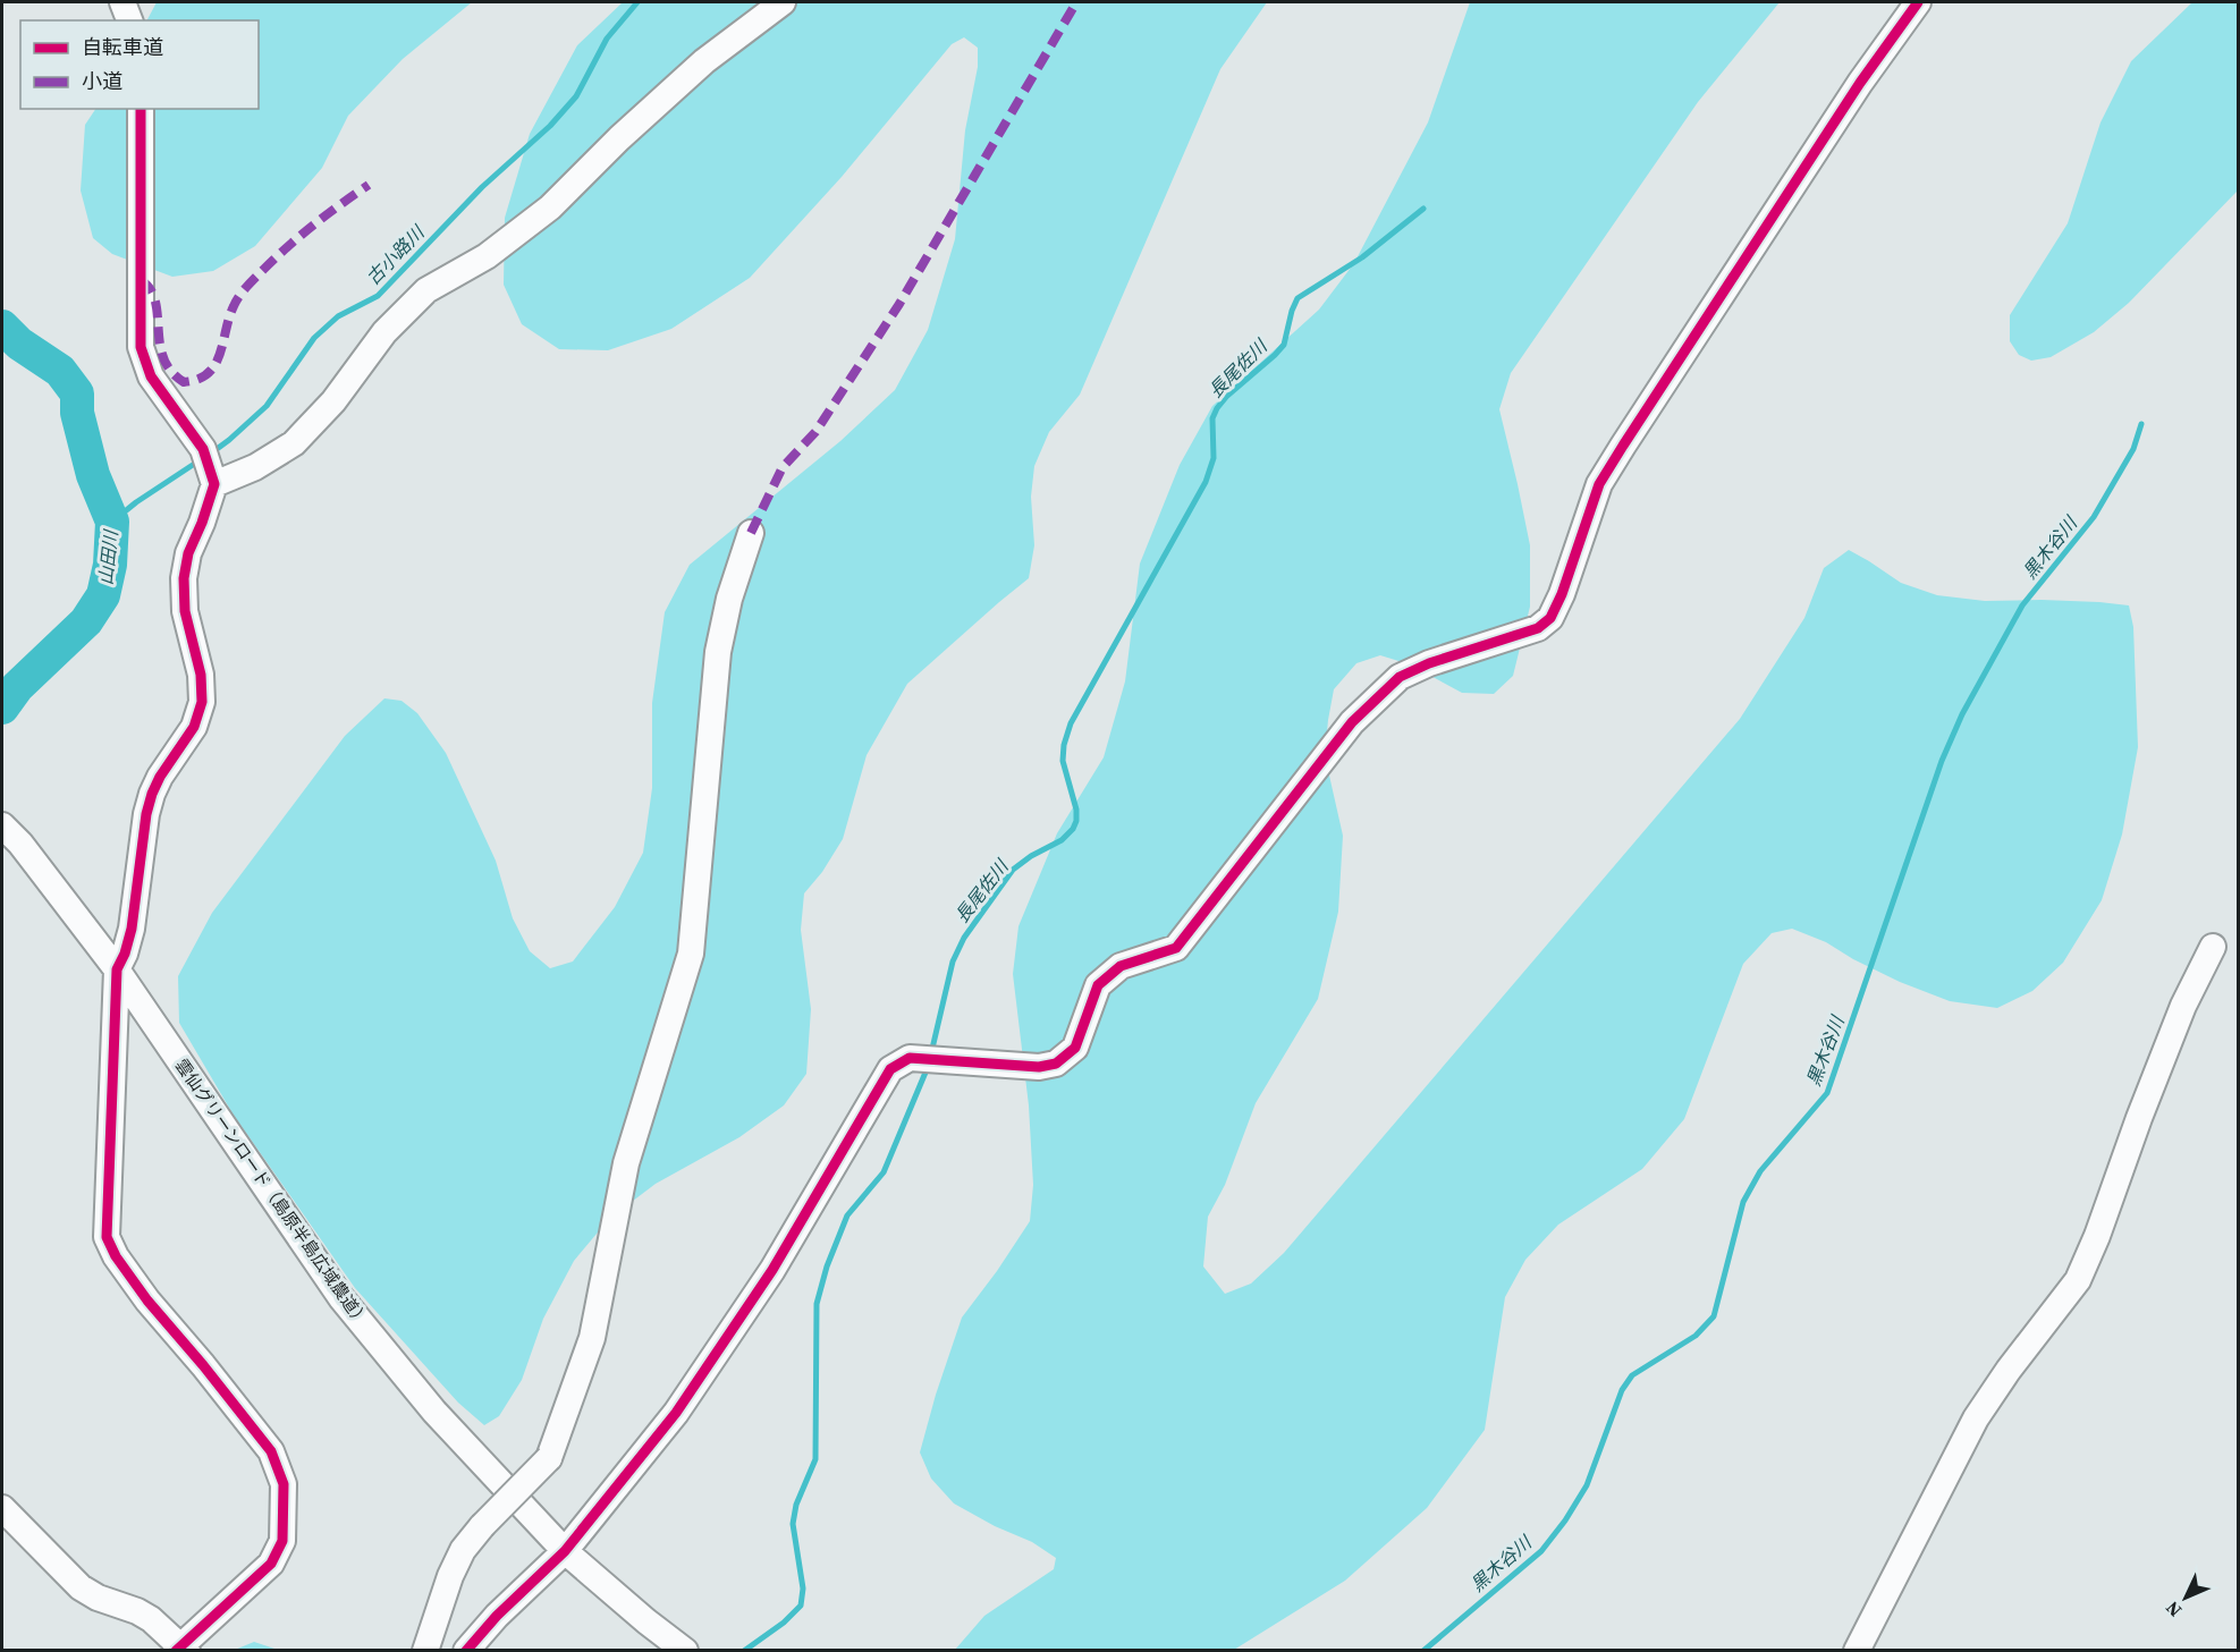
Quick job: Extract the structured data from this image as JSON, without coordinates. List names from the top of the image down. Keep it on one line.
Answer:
{"streets":{"street":["雲仙グリーンロード（島原半島広域農道）"]},"water":["古小路川","長尾佐川","黒木谷川","山田川"],"legend":["自転車道","小道"],"north":"bottom left"}
